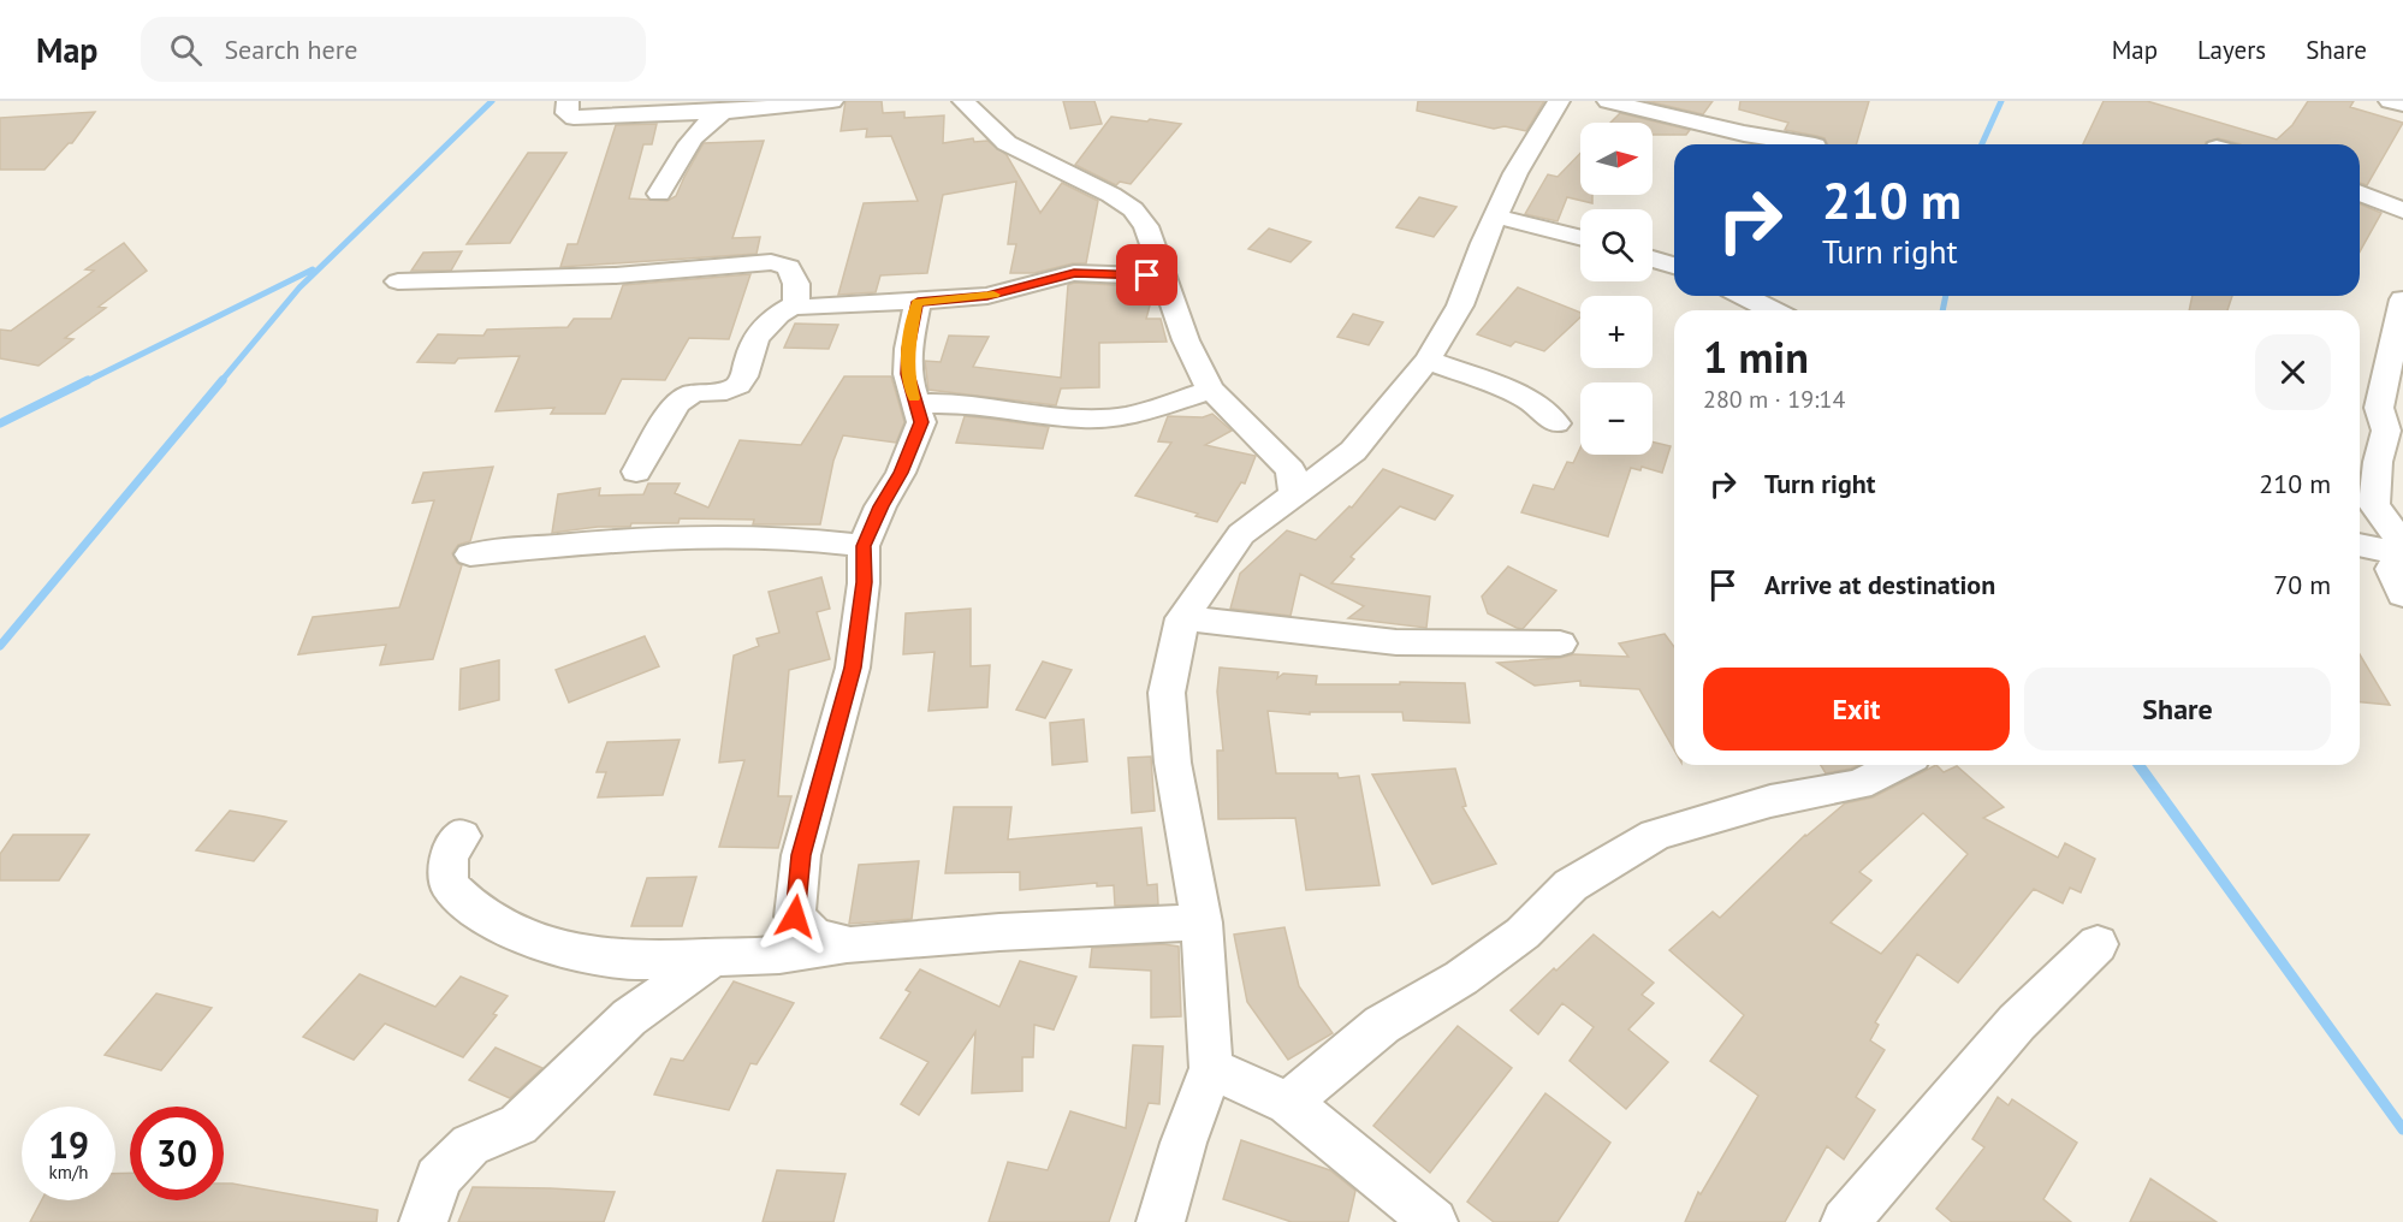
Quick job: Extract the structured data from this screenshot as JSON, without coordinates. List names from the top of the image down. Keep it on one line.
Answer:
{"north":"right","page":{"header":"Map","search":"Search here","nav":["Map","Layers","Share"],"map_buttons":["+","−"],"turn":["210 m","Turn right"],"heading":["1 min","280 m · 19:14"],"list":[{"name":"Turn right","value":"210 m"},{"name":"Arrive at destination","value":"70 m"}],"buttons":["Exit","Share"],"speed":"19 km/h","limit":"30"}}
